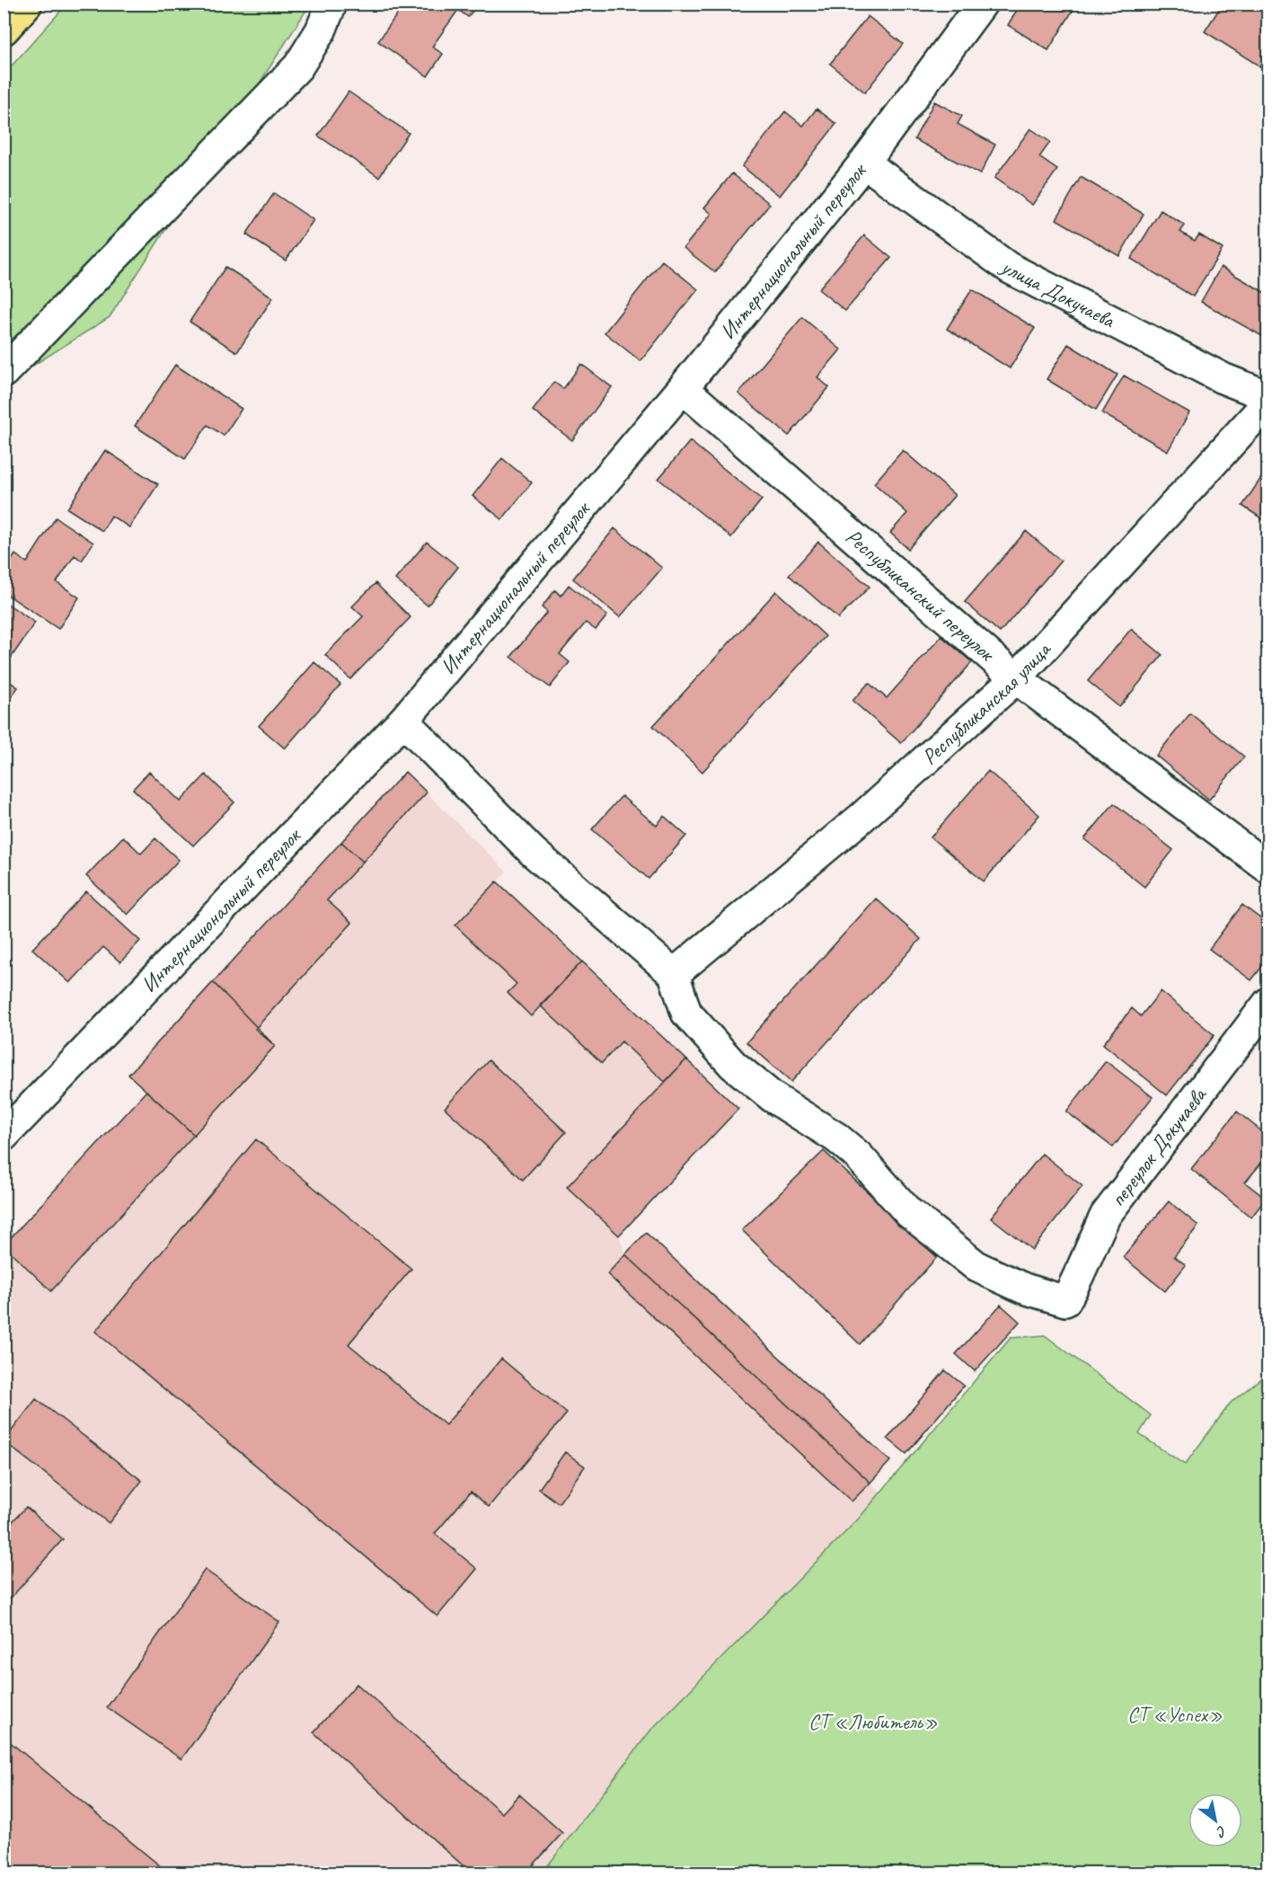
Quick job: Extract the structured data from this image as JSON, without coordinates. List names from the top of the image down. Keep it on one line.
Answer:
{"streets":{"street":["Интернациональный переулок","улица Докучаева","Республиканский переулок","Республиканская улица","переулок Докучаева"]},"crossings":[["Интернациональный переулок","улица Докучаева"],["Интернациональный переулок","Республиканский переулок"],["Республиканский переулок","Республиканская улица"],["Республиканская улица","переулок Докучаева"]],"parks":["СТ «Успех»","СТ «Любитель»"],"north":"bottom right"}
